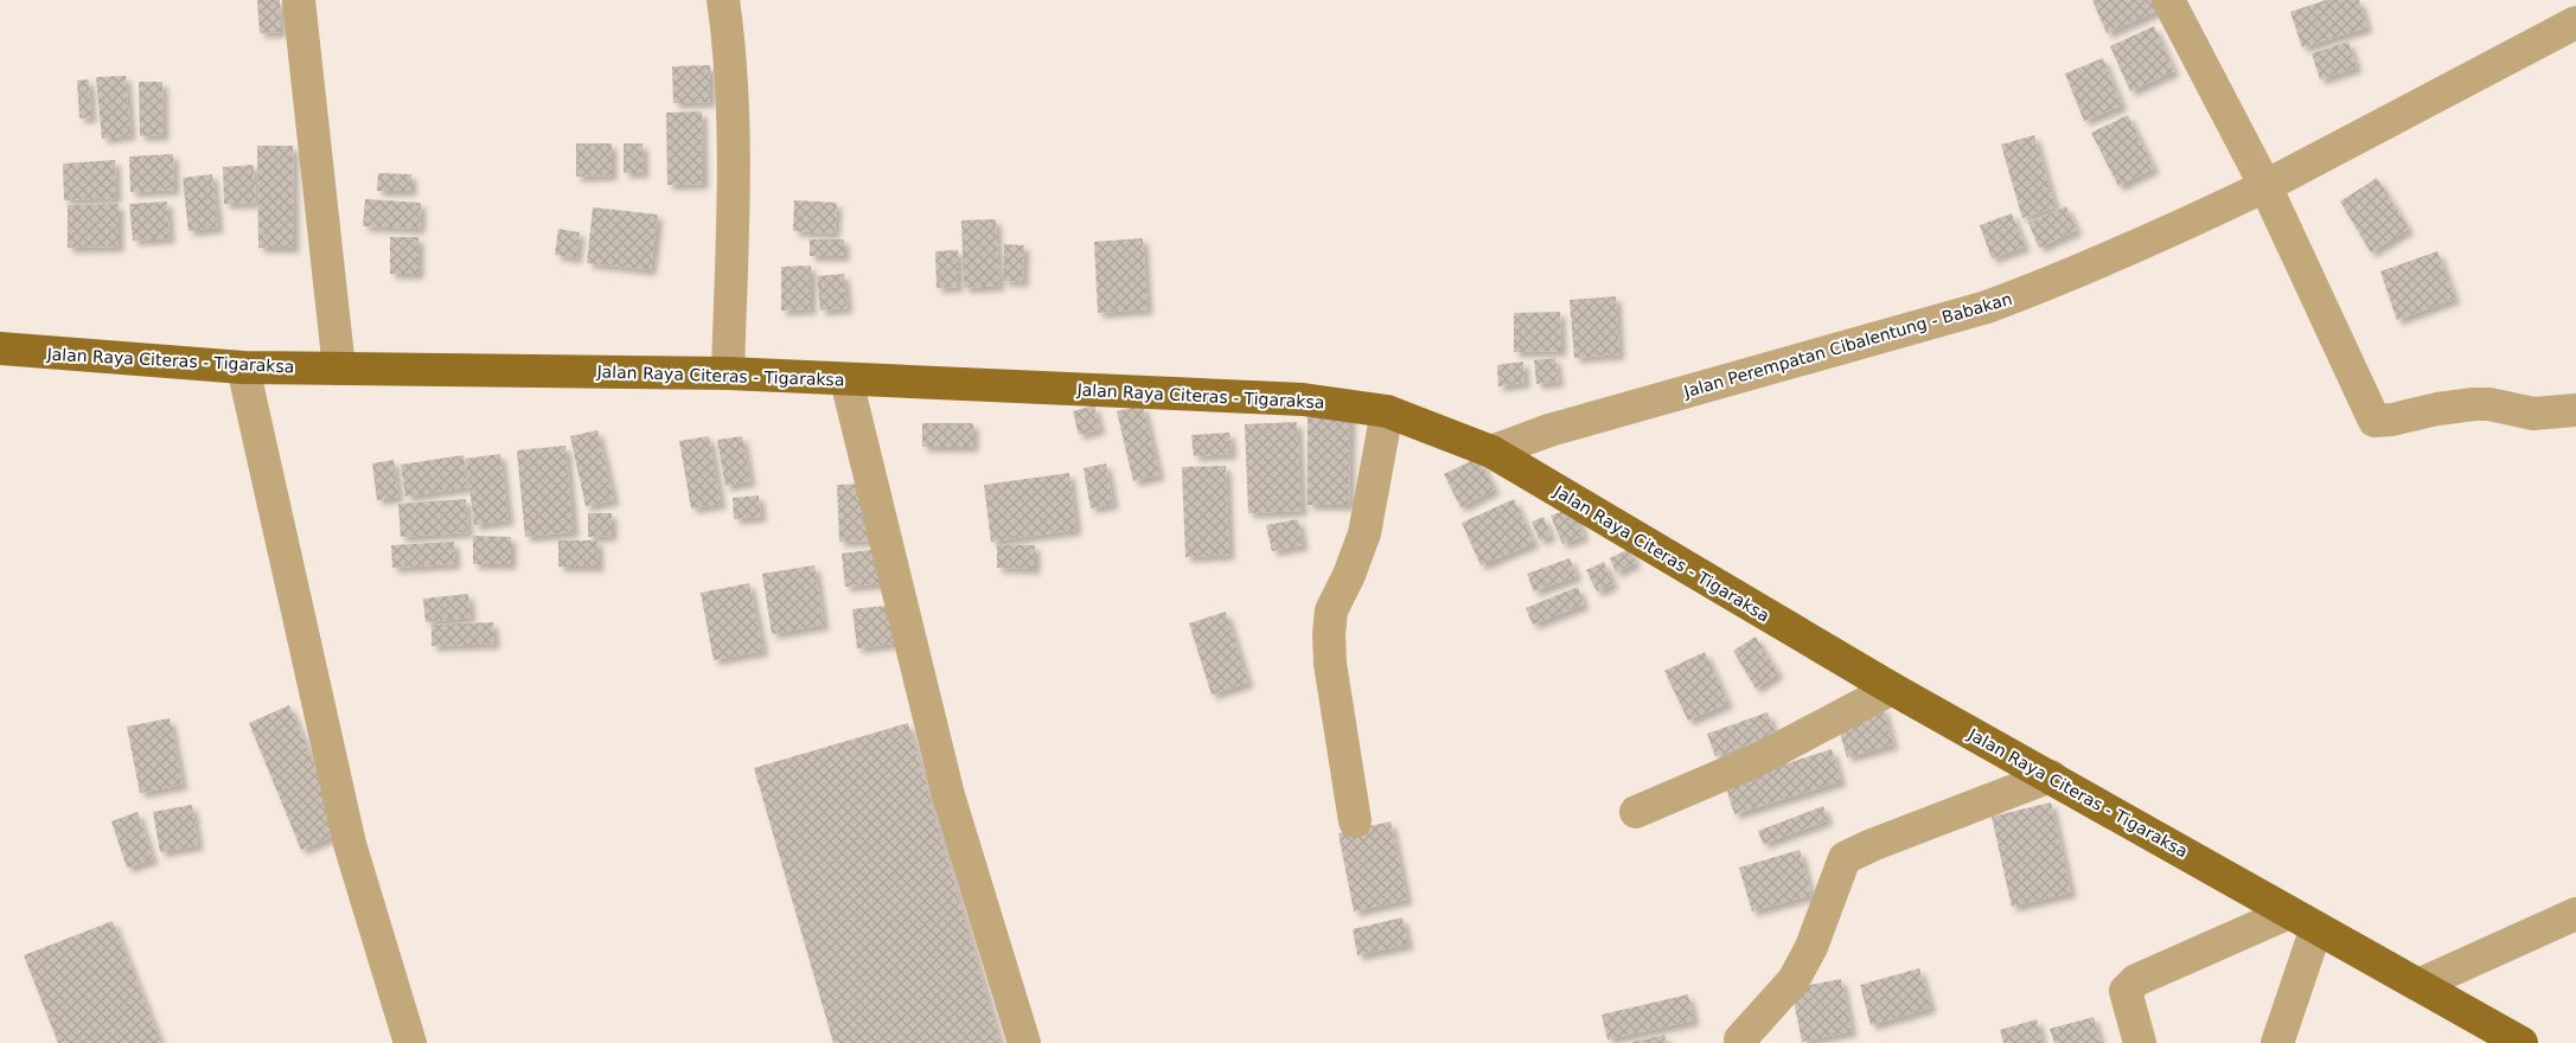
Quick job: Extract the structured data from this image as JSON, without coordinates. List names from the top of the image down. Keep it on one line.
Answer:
{"streets":{"main road":["Jalan Raya Citeras - Tigaraksa"],"street":["Jalan Perempatan Cibalentung - Babakan"]},"crossings":[["Jalan Perempatan Cibalentung - Babakan","Jalan Raya Citeras - Tigaraksa"]]}
